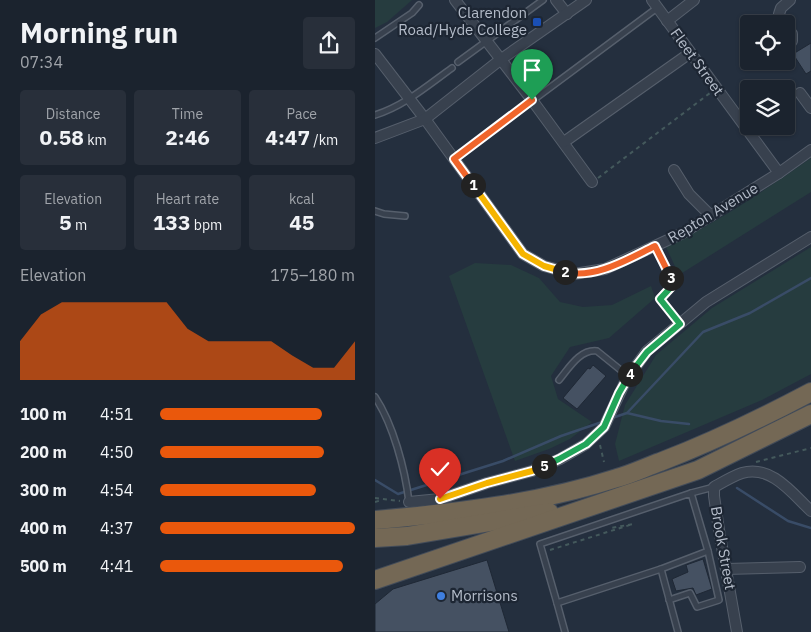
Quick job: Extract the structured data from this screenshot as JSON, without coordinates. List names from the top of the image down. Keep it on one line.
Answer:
{"streets":{"street":["Fleet Street","Repton Avenue","Brook Street"]},"crossings":[["Fleet Street","Repton Avenue"]],"places":{"transit":["Clarendon Road/Hyde College"],"other":["Morrisons"]},"page":{"heading":["Morning run","07:34"],"stats":[["Distance","0.58 km"],["Time","2:46"],["Pace","4:47 /km"],["Elevation","5 m"],["Heart rate","133 bpm"],["kcal","45"]],"pins":["1","2","3","4","5"],"chart":["Elevation","175–180 m"],"list":[{"name":"100 m","note":"4:51"},{"name":"200 m","note":"4:50"},{"name":"300 m","note":"4:54"},{"name":"400 m","note":"4:37"},{"name":"500 m","note":"4:41"}]}}
